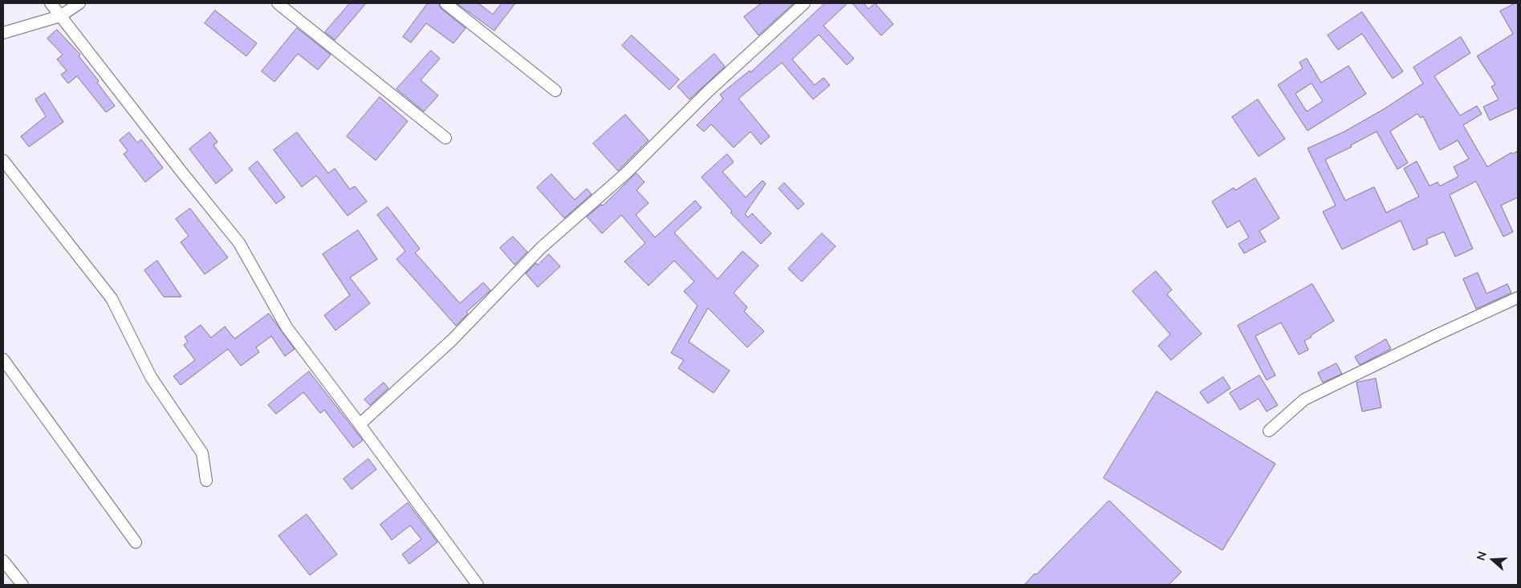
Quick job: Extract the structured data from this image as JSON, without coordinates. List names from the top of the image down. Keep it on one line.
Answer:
{"north":"left"}
